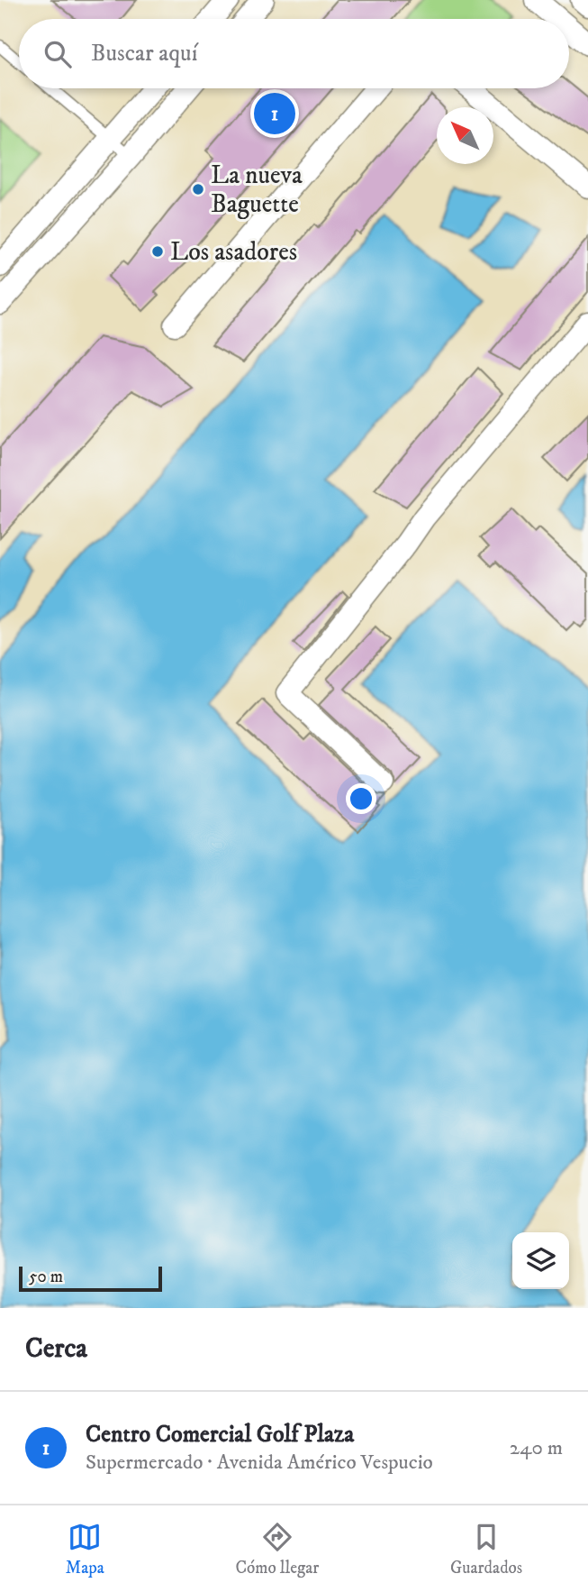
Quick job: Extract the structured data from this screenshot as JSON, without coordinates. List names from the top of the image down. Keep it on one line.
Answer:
{"places":["La nueva Baguette","Los asadores"],"scale_bar":"50 m","north":"top left","page":{"search":"Buscar aquí","pins":"1","scale":"50 m","heading":"Cerca","list":[{"mark":"1","name":"Centro Comercial Golf Plaza","note":"Supermercado · Avenida Américo Vespucio","value":"240 m"}],"nav":["Mapa","Cómo llegar","Guardados"]}}
